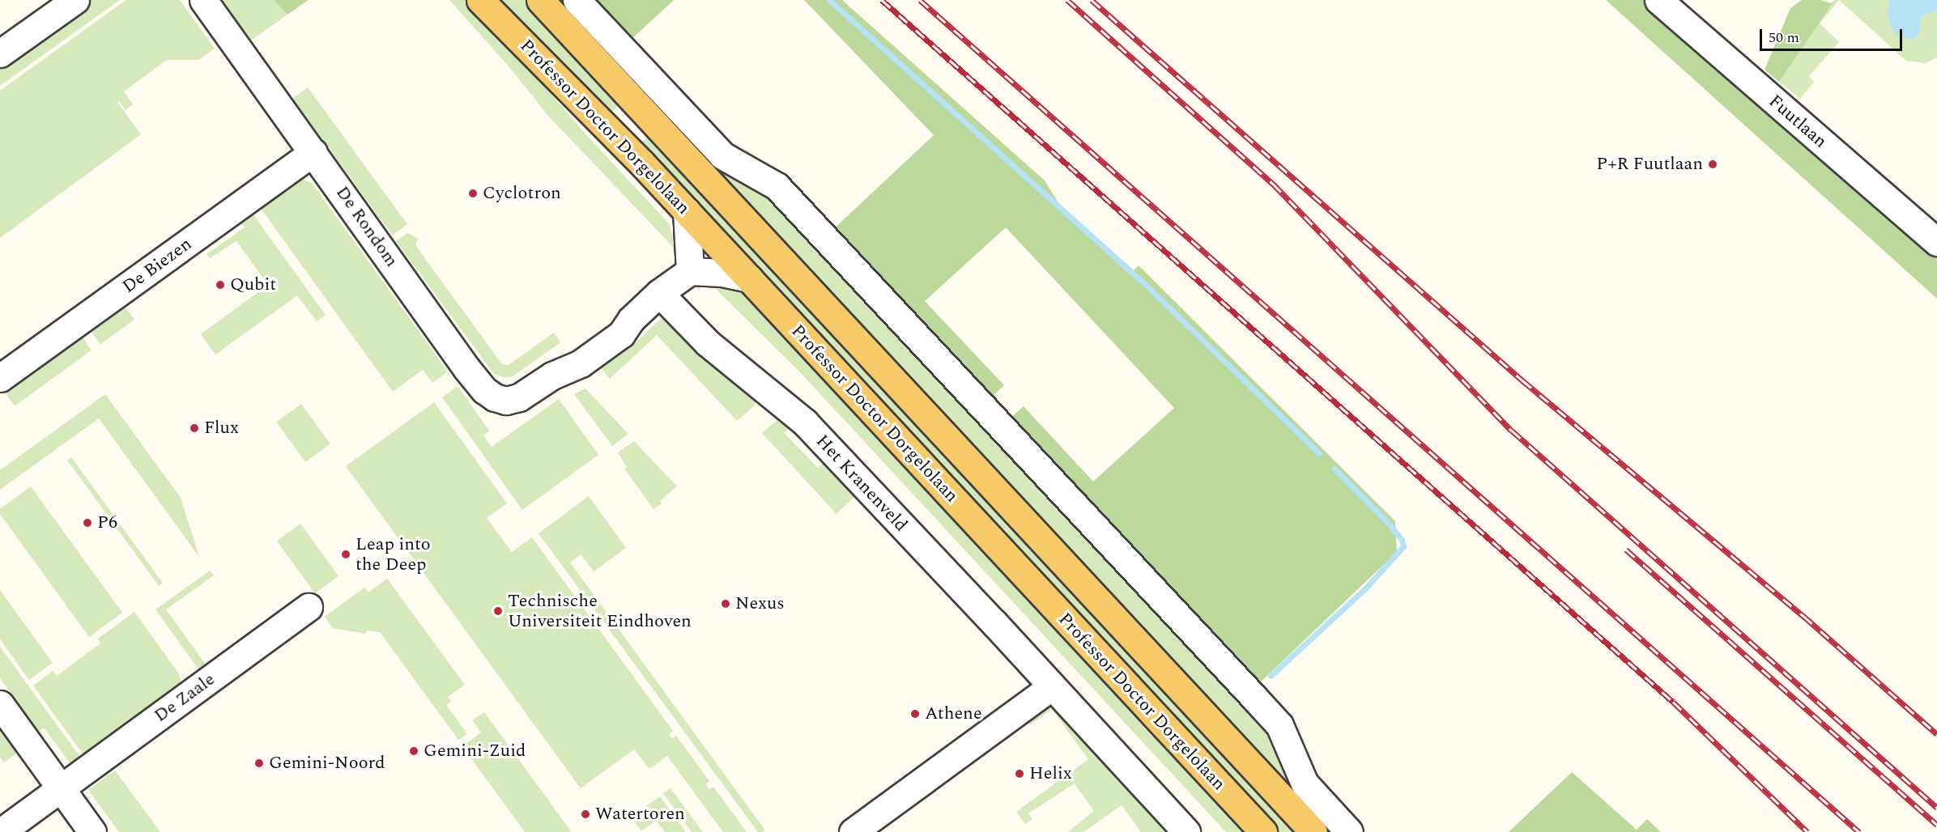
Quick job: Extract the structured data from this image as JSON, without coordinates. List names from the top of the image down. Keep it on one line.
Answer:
{"streets":{"main road":["Professor Doctor Dorgelolaan"],"street":["Fuutlaan","De Rondom","De Biezen","Het Kranenveld","De Zaale"]},"crossings":[["De Rondom","De Biezen"],["De Rondom","Het Kranenveld"]],"places":["P+R Fuutlaan","Cyclotron","Qubit","Flux","P6","Leap into the Deep","Nexus","Technische Universiteit Eindhoven","Athene","Gemini-Zuid","Gemini-Noord","Helix","Watertoren"],"scale_bar":"50 m"}
